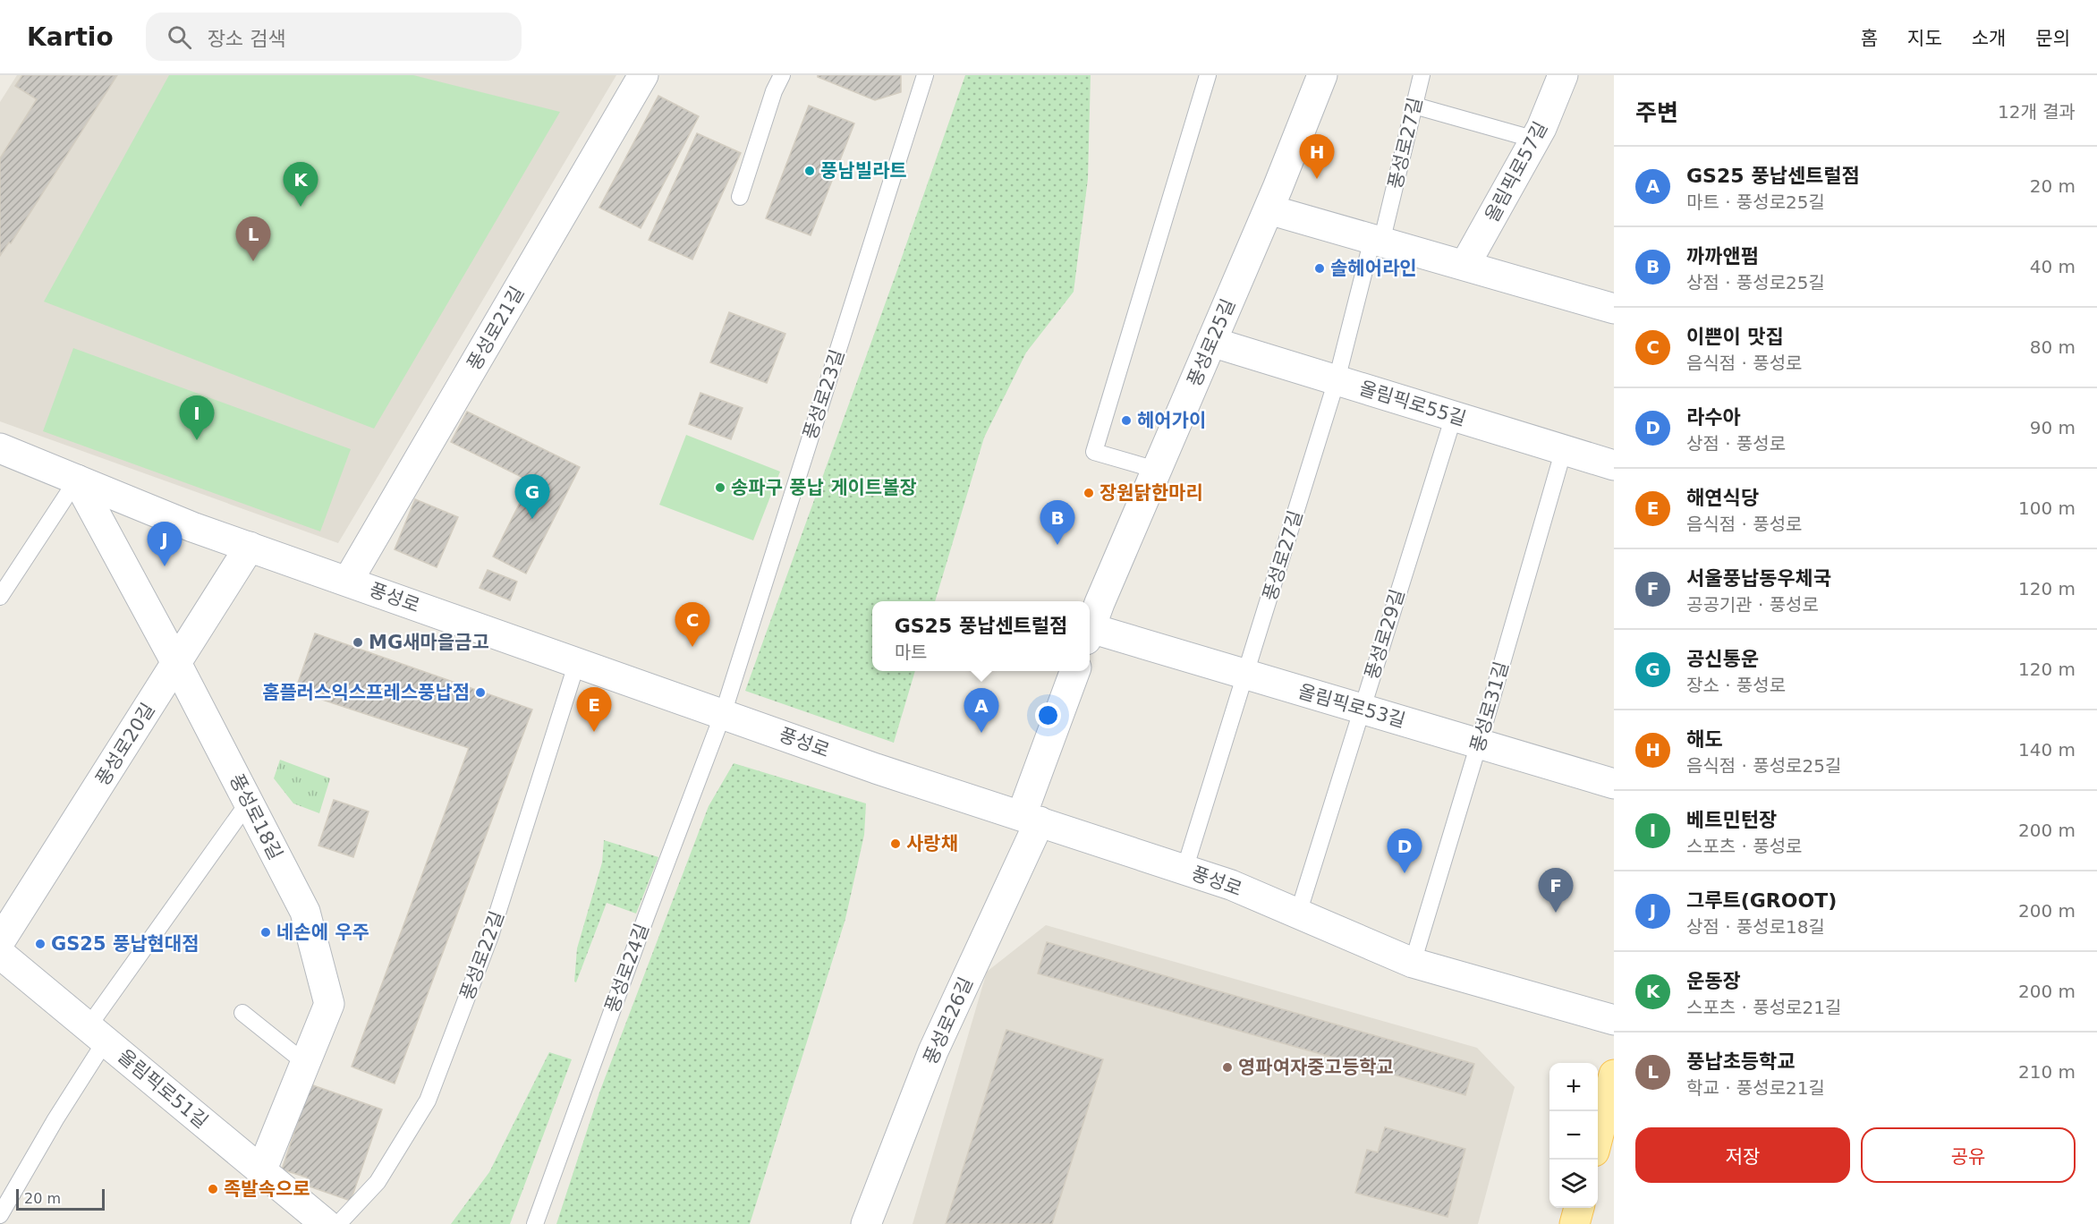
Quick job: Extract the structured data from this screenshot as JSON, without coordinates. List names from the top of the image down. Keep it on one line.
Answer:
{"streets":{"street":["올림픽로57길","풍성로21길","풍성로25길","올림픽로55길","풍성로","올림픽로53길","풍성로20길","풍성로18길","풍성로26길","올림픽로51길"],"lane":["풍성로27길","풍성로23길","풍성로29길","풍성로31길","풍성로22길","풍성로24길"]},"crossings":[["풍성로27길","올림픽로55길"],["풍성로27길","풍성로"],["풍성로27길","올림픽로53길"],["풍성로21길","풍성로"],["풍성로25길","올림픽로55길"],["풍성로23길","풍성로"],["풍성로23길","풍성로24길"],["올림픽로55길","풍성로29길"],["올림픽로55길","풍성로31길"],["풍성로","풍성로29길"],["풍성로","풍성로31길"],["풍성로","풍성로20길"],["풍성로","풍성로18길"],["풍성로","풍성로22길"],["풍성로","풍성로24길"],["풍성로","풍성로26길"],["풍성로29길","올림픽로53길"],["올림픽로53길","풍성로31길"],["풍성로20길","풍성로18길"],["풍성로18길","올림픽로51길"]],"places":["풍남빌라트","솔헤어라인","헤어가이","송파구 풍납 게이트볼장","장원닭한마리","MG새마을금고","홈플러스익스프레스풍납점","사랑채","네손에 우주","GS25 풍납현대점","영파여자중고등학교","족발속으로"],"scale_bar":"20 m","page":{"header":"Kartio","search":"장소 검색","nav":["홈","지도","소개","문의"],"heading":["주변","12개 결과"],"pins":["H","K","L","I","G","B","J","C","E","A","D","F"],"list":[{"mark":"A","name":"GS25 풍납센트럴점","note":"마트 · 풍성로25길","value":"20 m"},{"mark":"B","name":"까까앤펌","note":"상점 · 풍성로25길","value":"40 m"},{"mark":"C","name":"이쁜이 맛집","note":"음식점 · 풍성로","value":"80 m"},{"mark":"D","name":"라수아","note":"상점 · 풍성로","value":"90 m"},{"mark":"E","name":"해연식당","note":"음식점 · 풍성로","value":"100 m"},{"mark":"F","name":"서울풍납동우체국","note":"공공기관 · 풍성로","value":"120 m"},{"mark":"G","name":"공신통운","note":"장소 · 풍성로","value":"120 m"},{"mark":"H","name":"해도","note":"음식점 · 풍성로25길","value":"140 m"},{"mark":"I","name":"베트민턴장","note":"스포츠 · 풍성로","value":"200 m"},{"mark":"J","name":"그루트(GROOT)","note":"상점 · 풍성로18길","value":"200 m"},{"mark":"K","name":"운동장","note":"스포츠 · 풍성로21길","value":"200 m"},{"mark":"L","name":"풍납초등학교","note":"학교 · 풍성로21길","value":"210 m"}],"popup":["GS25 풍납센트럴점","마트"],"map_buttons":["+","−"],"buttons":["저장","공유"],"scale":"20 m"}}
